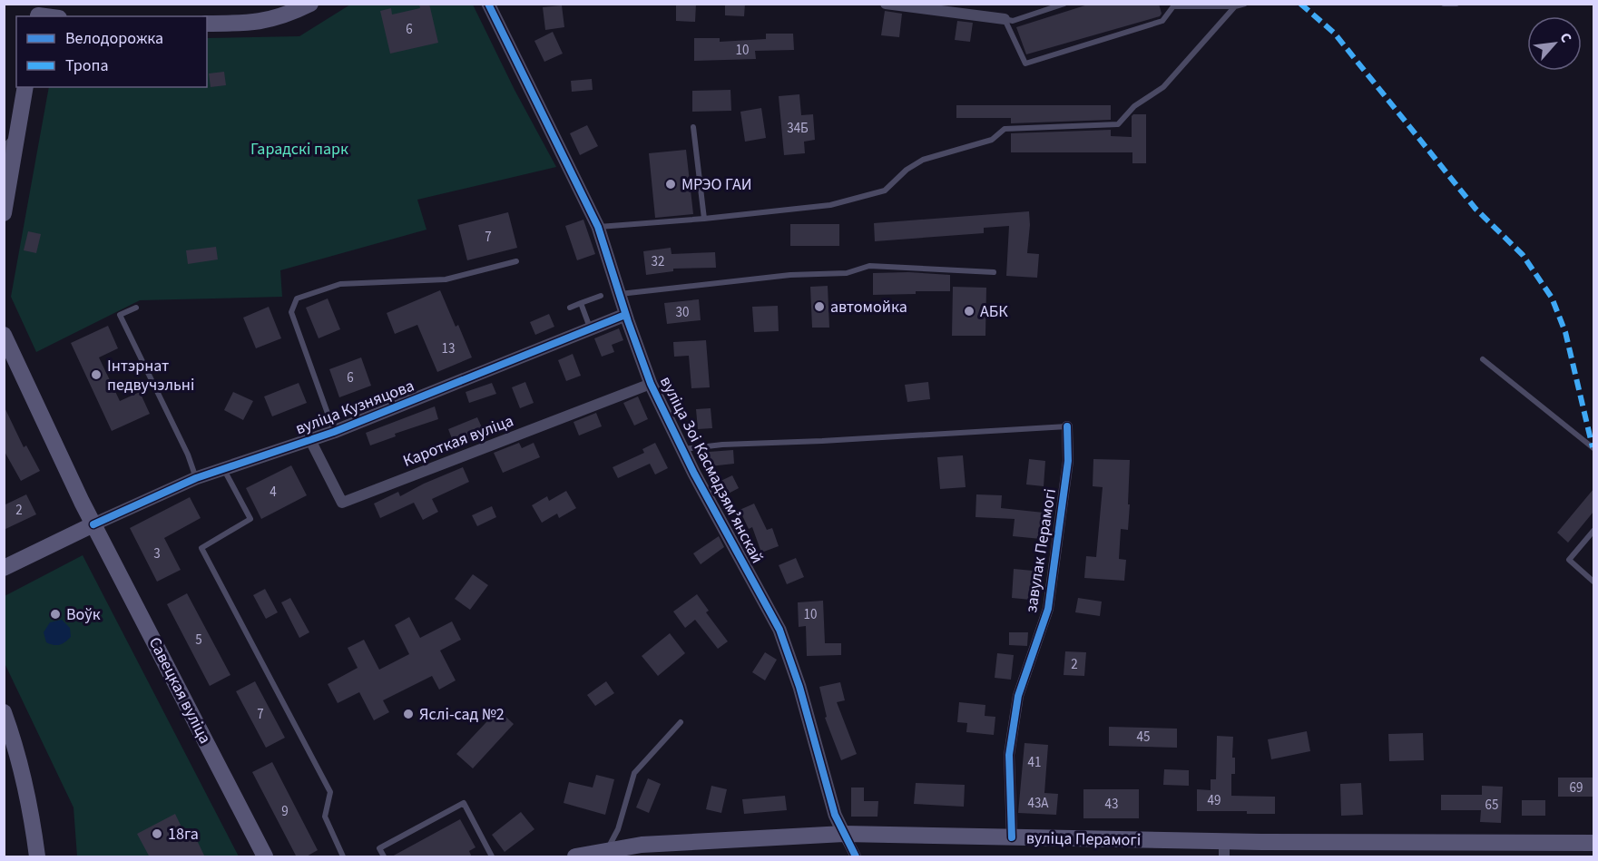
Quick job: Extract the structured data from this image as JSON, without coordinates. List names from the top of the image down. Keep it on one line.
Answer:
{"streets":{"main road":["Савецкая вуліца","вуліца Перамогі"],"street":["вуліца Кузняцова","Кароткая вуліца","вуліца Зоі Касмадзямʼянскай","завулак Перамогі"]},"crossings":[["вуліца Кузняцова","Кароткая вуліца"],["вуліца Кузняцова","вуліца Зоі Касмадзямʼянскай"],["вуліца Кузняцова","Савецкая вуліца"],["Кароткая вуліца","вуліца Зоі Касмадзямʼянскай"],["вуліца Зоі Касмадзямʼянскай","вуліца Перамогі"],["завулак Перамогі","вуліца Перамогі"]],"parks":["Гарадскі парк"],"places":["МРЭО ГАИ","автомойка","АБК","Інтэрнат педвучэльні","Воўк","Яслі-сад №2","18га"],"house_numbers":["6","10","34Б","7","32","30","13","6","4","2","3","10","5","2","7","45","41","69","49","43А","43","65","9"],"legend":["Велодорожка","Тропа"],"north":"top right"}
